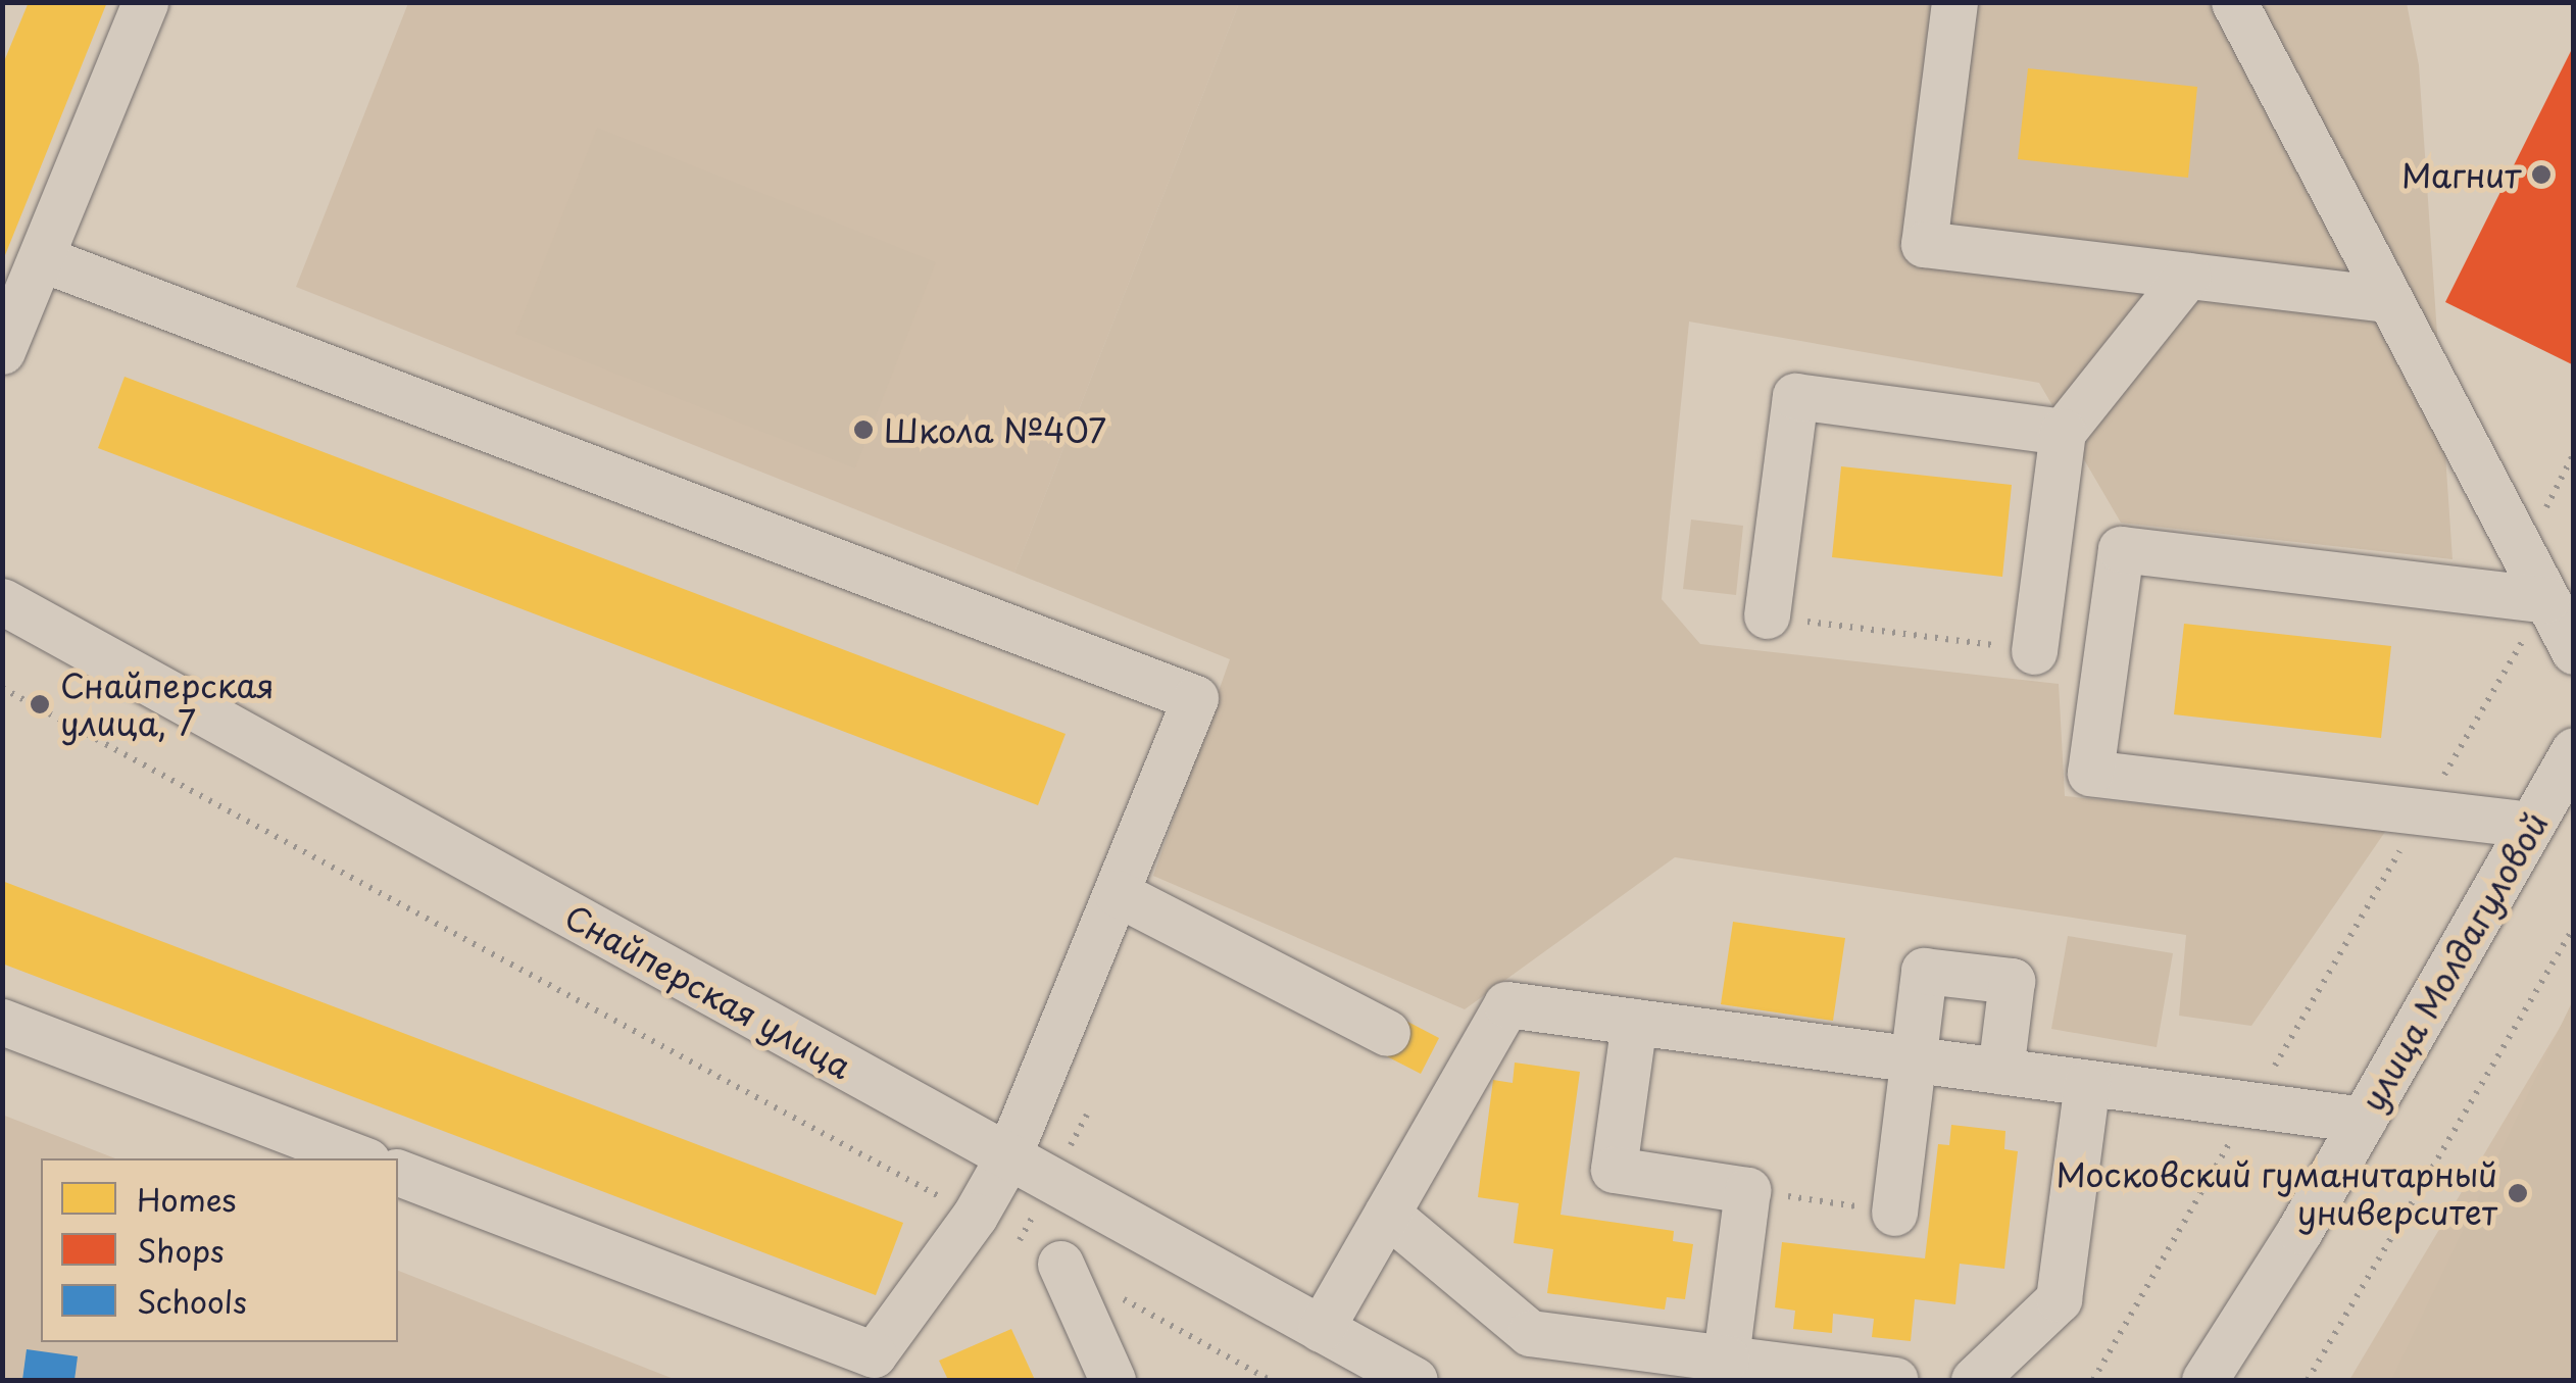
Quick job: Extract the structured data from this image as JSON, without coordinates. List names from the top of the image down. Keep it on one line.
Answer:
{"streets":{"street":["улица Молдагуловой","Снайперская улица"]},"places":["Магнит","Школа №407","Снайперская улица, 7","Московский гуманитарный университет"],"legend":["Homes","Shops","Schools"]}
